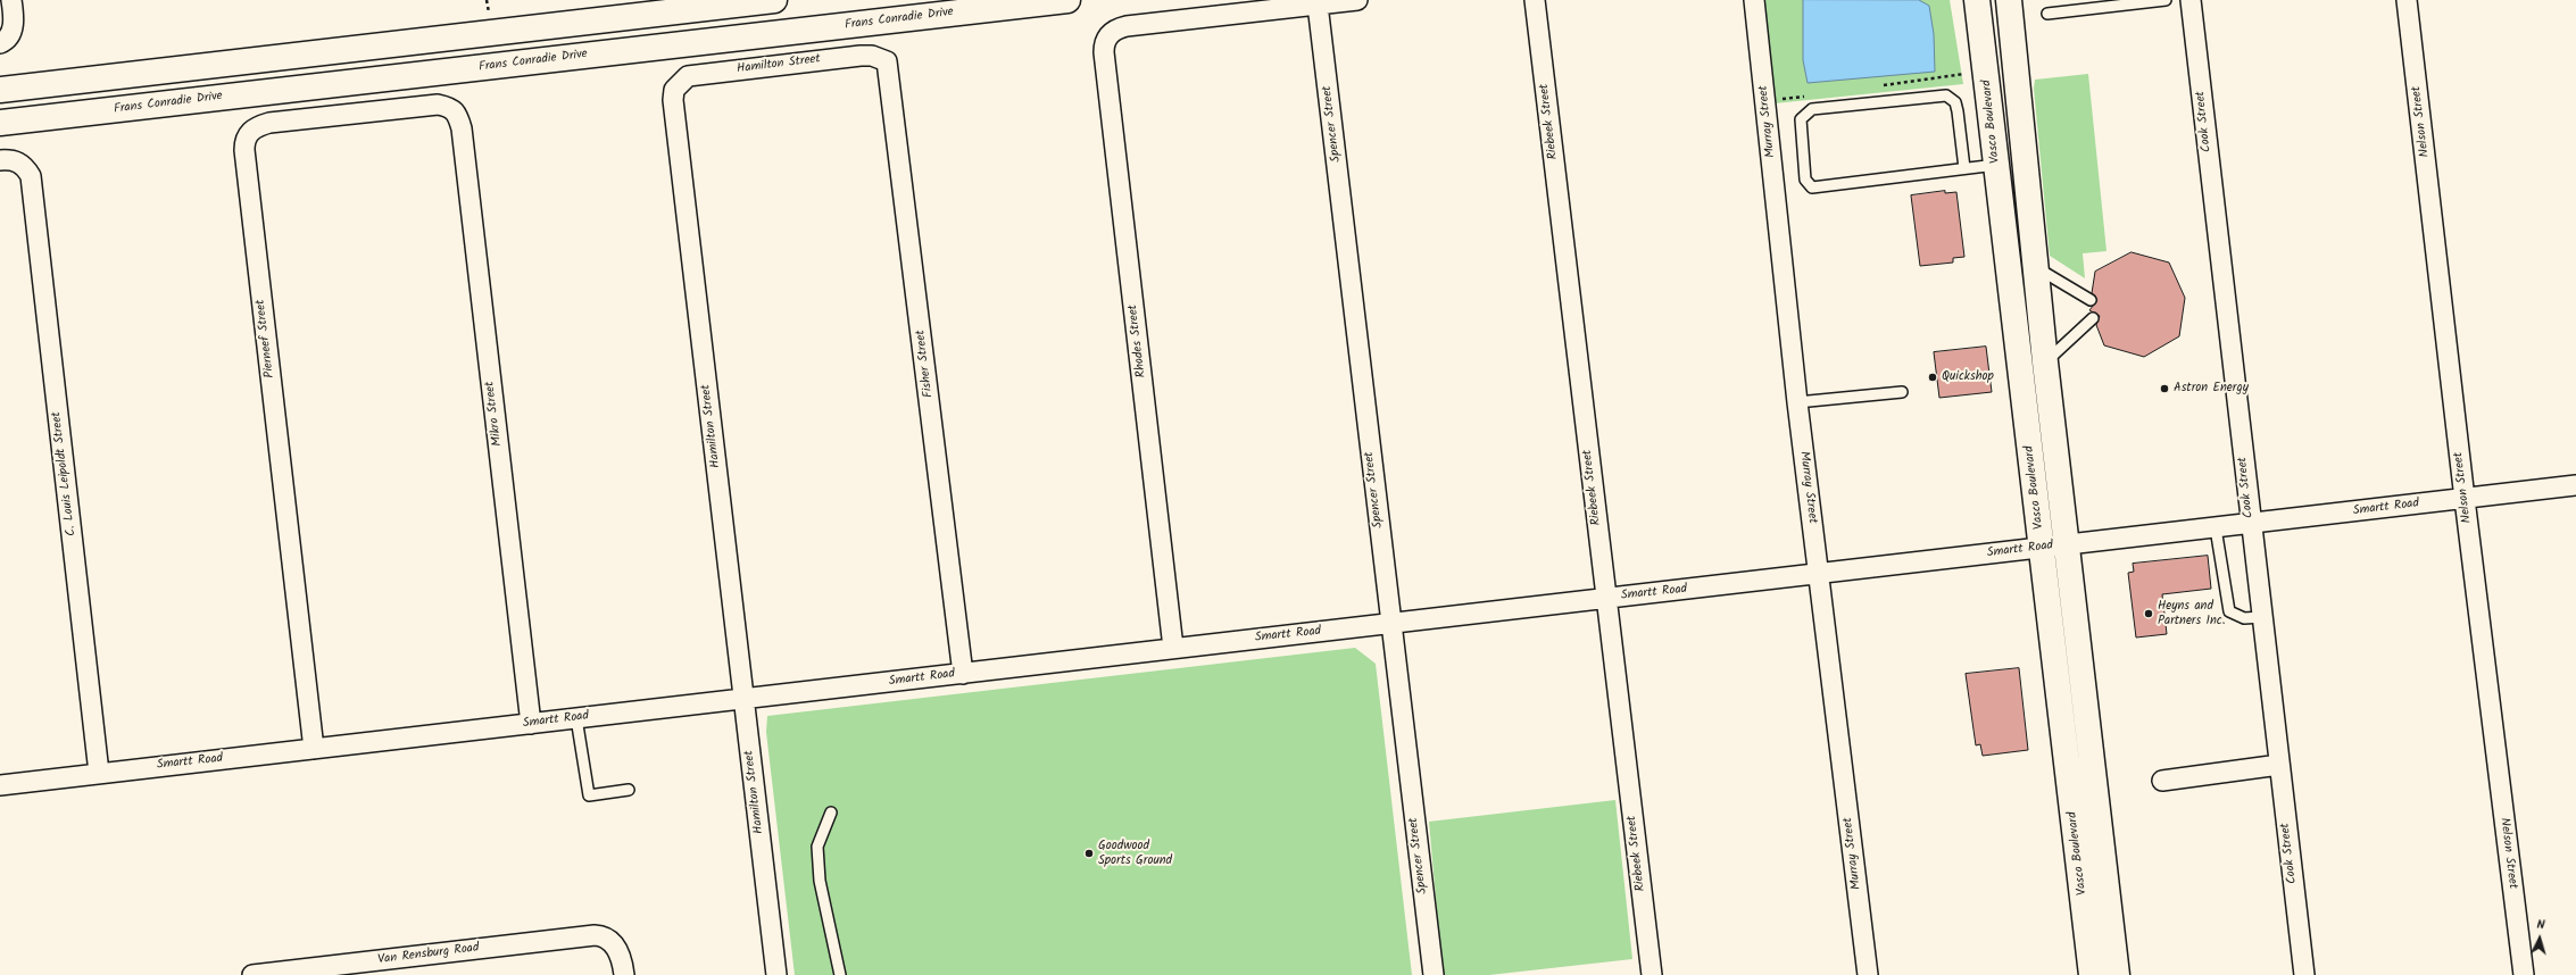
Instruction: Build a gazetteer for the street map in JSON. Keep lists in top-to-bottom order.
{
  "streets": {
    "main road": ["Frans Conradie Drive", "Vasco Boulevard"],
    "street": [
      "Hamilton Street",
      "Riebeek Street",
      "Murray Street",
      "Cook Street",
      "Nelson Street",
      "Spencer Street",
      "Pierneef Street",
      "Rhodes Street",
      "Fisher Street",
      "Mikro Street",
      "C. Louis Leipoldt Street",
      "Smartt Road",
      "Van Rensburg Road"
    ]
  },
  "crossings": [
    ["Hamilton Street", "Fisher Street"],
    ["Hamilton Street", "Smartt Road"],
    ["Riebeek Street", "Smartt Road"],
    ["Murray Street", "Smartt Road"],
    ["Vasco Boulevard", "Smartt Road"],
    ["Cook Street", "Smartt Road"],
    ["Nelson Street", "Smartt Road"],
    ["Spencer Street", "Rhodes Street"],
    ["Spencer Street", "Smartt Road"],
    ["Pierneef Street", "Mikro Street"],
    ["Pierneef Street", "Smartt Road"],
    ["Rhodes Street", "Smartt Road"],
    ["Fisher Street", "Smartt Road"],
    ["Mikro Street", "Smartt Road"],
    ["C. Louis Leipoldt Street", "Smartt Road"]
  ],
  "places": [
    "Quickshop",
    "Astron Energy",
    "Heyns and Partners Inc.",
    "Goodwood Sports Ground"
  ],
  "north": "top"
}
